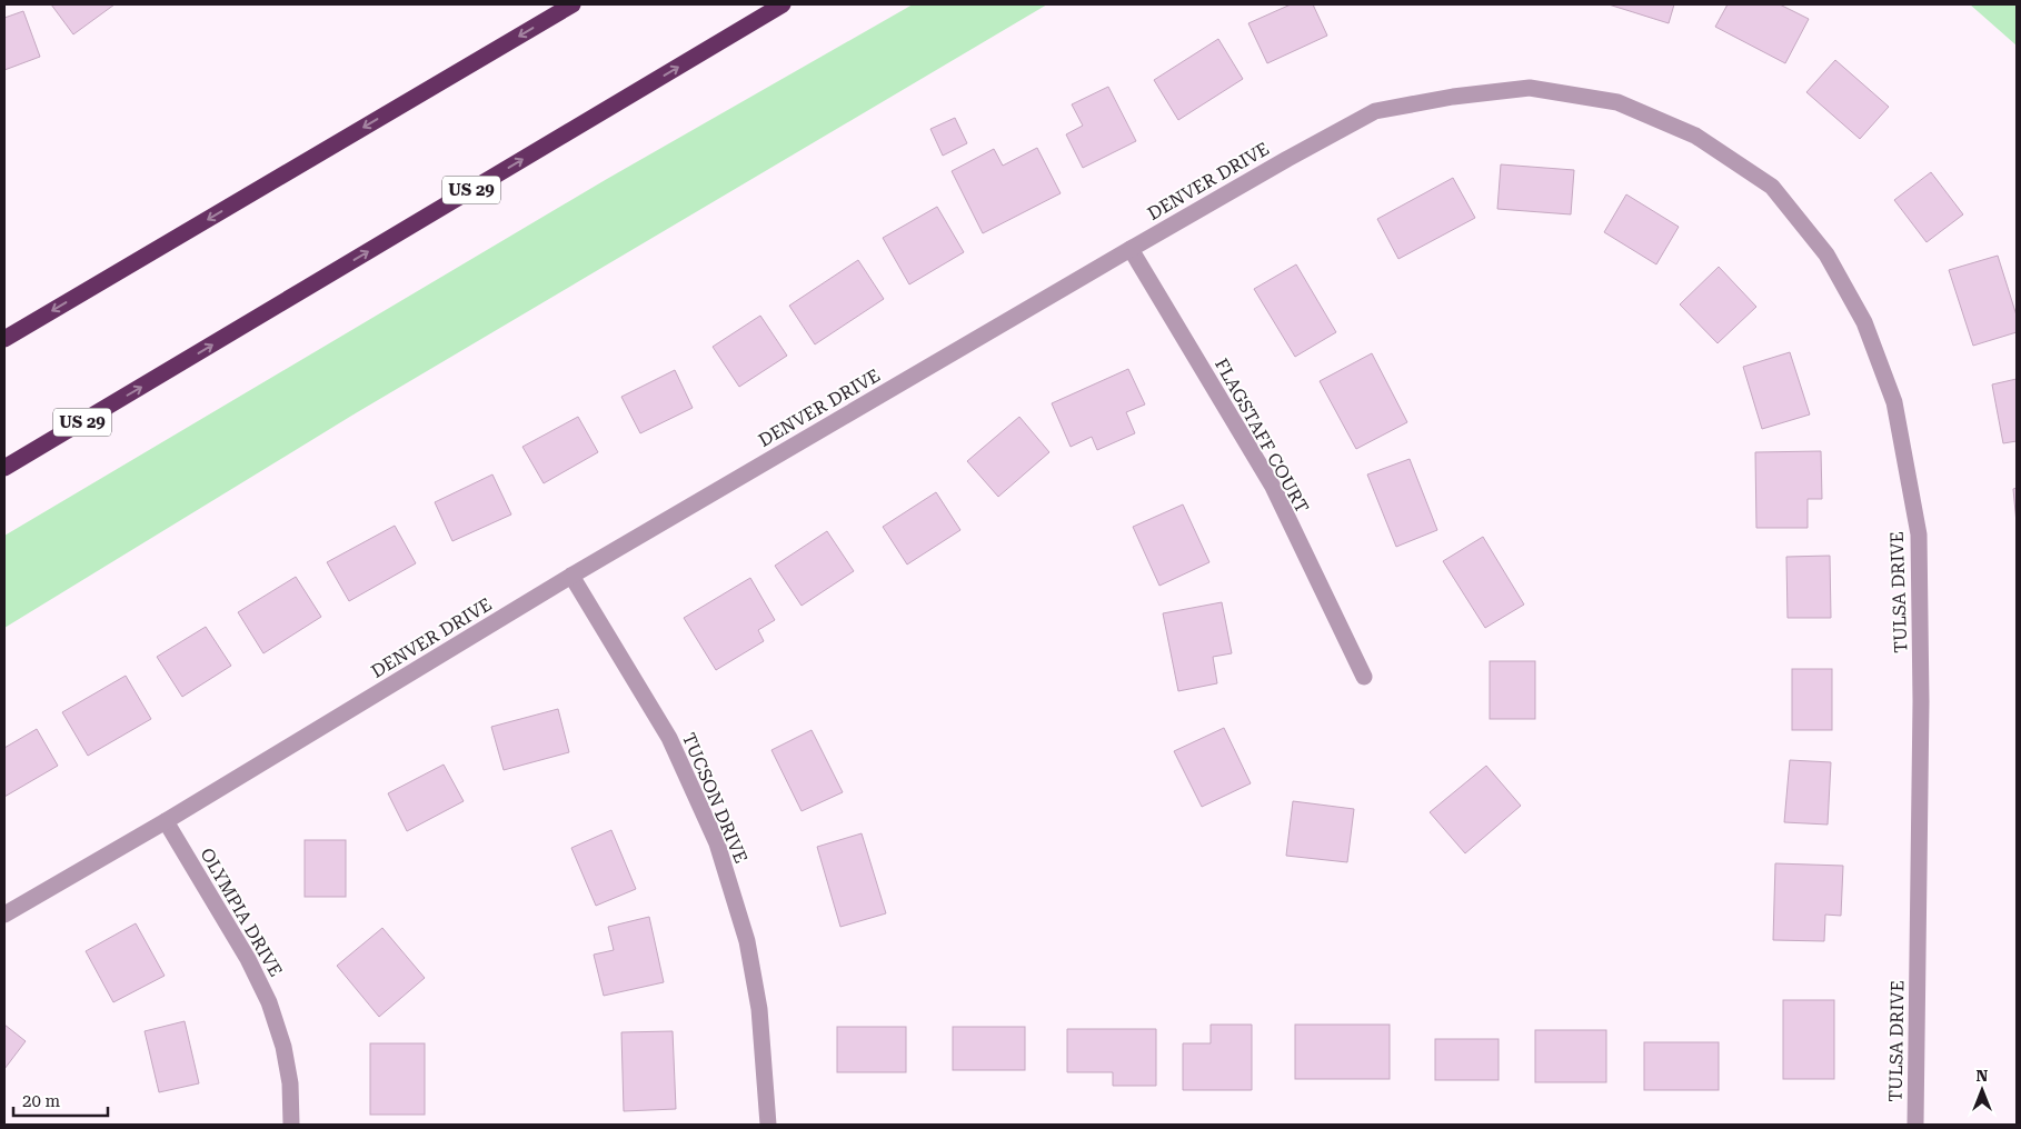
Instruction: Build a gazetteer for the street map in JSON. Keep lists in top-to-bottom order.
{
  "streets": {
    "highway": ["US 29"],
    "street": [
      "DENVER DRIVE",
      "FLAGSTAFF COURT",
      "TULSA DRIVE",
      "TUCSON DRIVE",
      "OLYMPIA DRIVE"
    ]
  },
  "crossings": [
    ["DENVER DRIVE", "FLAGSTAFF COURT"],
    ["DENVER DRIVE", "TULSA DRIVE"],
    ["DENVER DRIVE", "TUCSON DRIVE"],
    ["DENVER DRIVE", "OLYMPIA DRIVE"]
  ],
  "scale_bar": "20 m",
  "north": "top"
}
